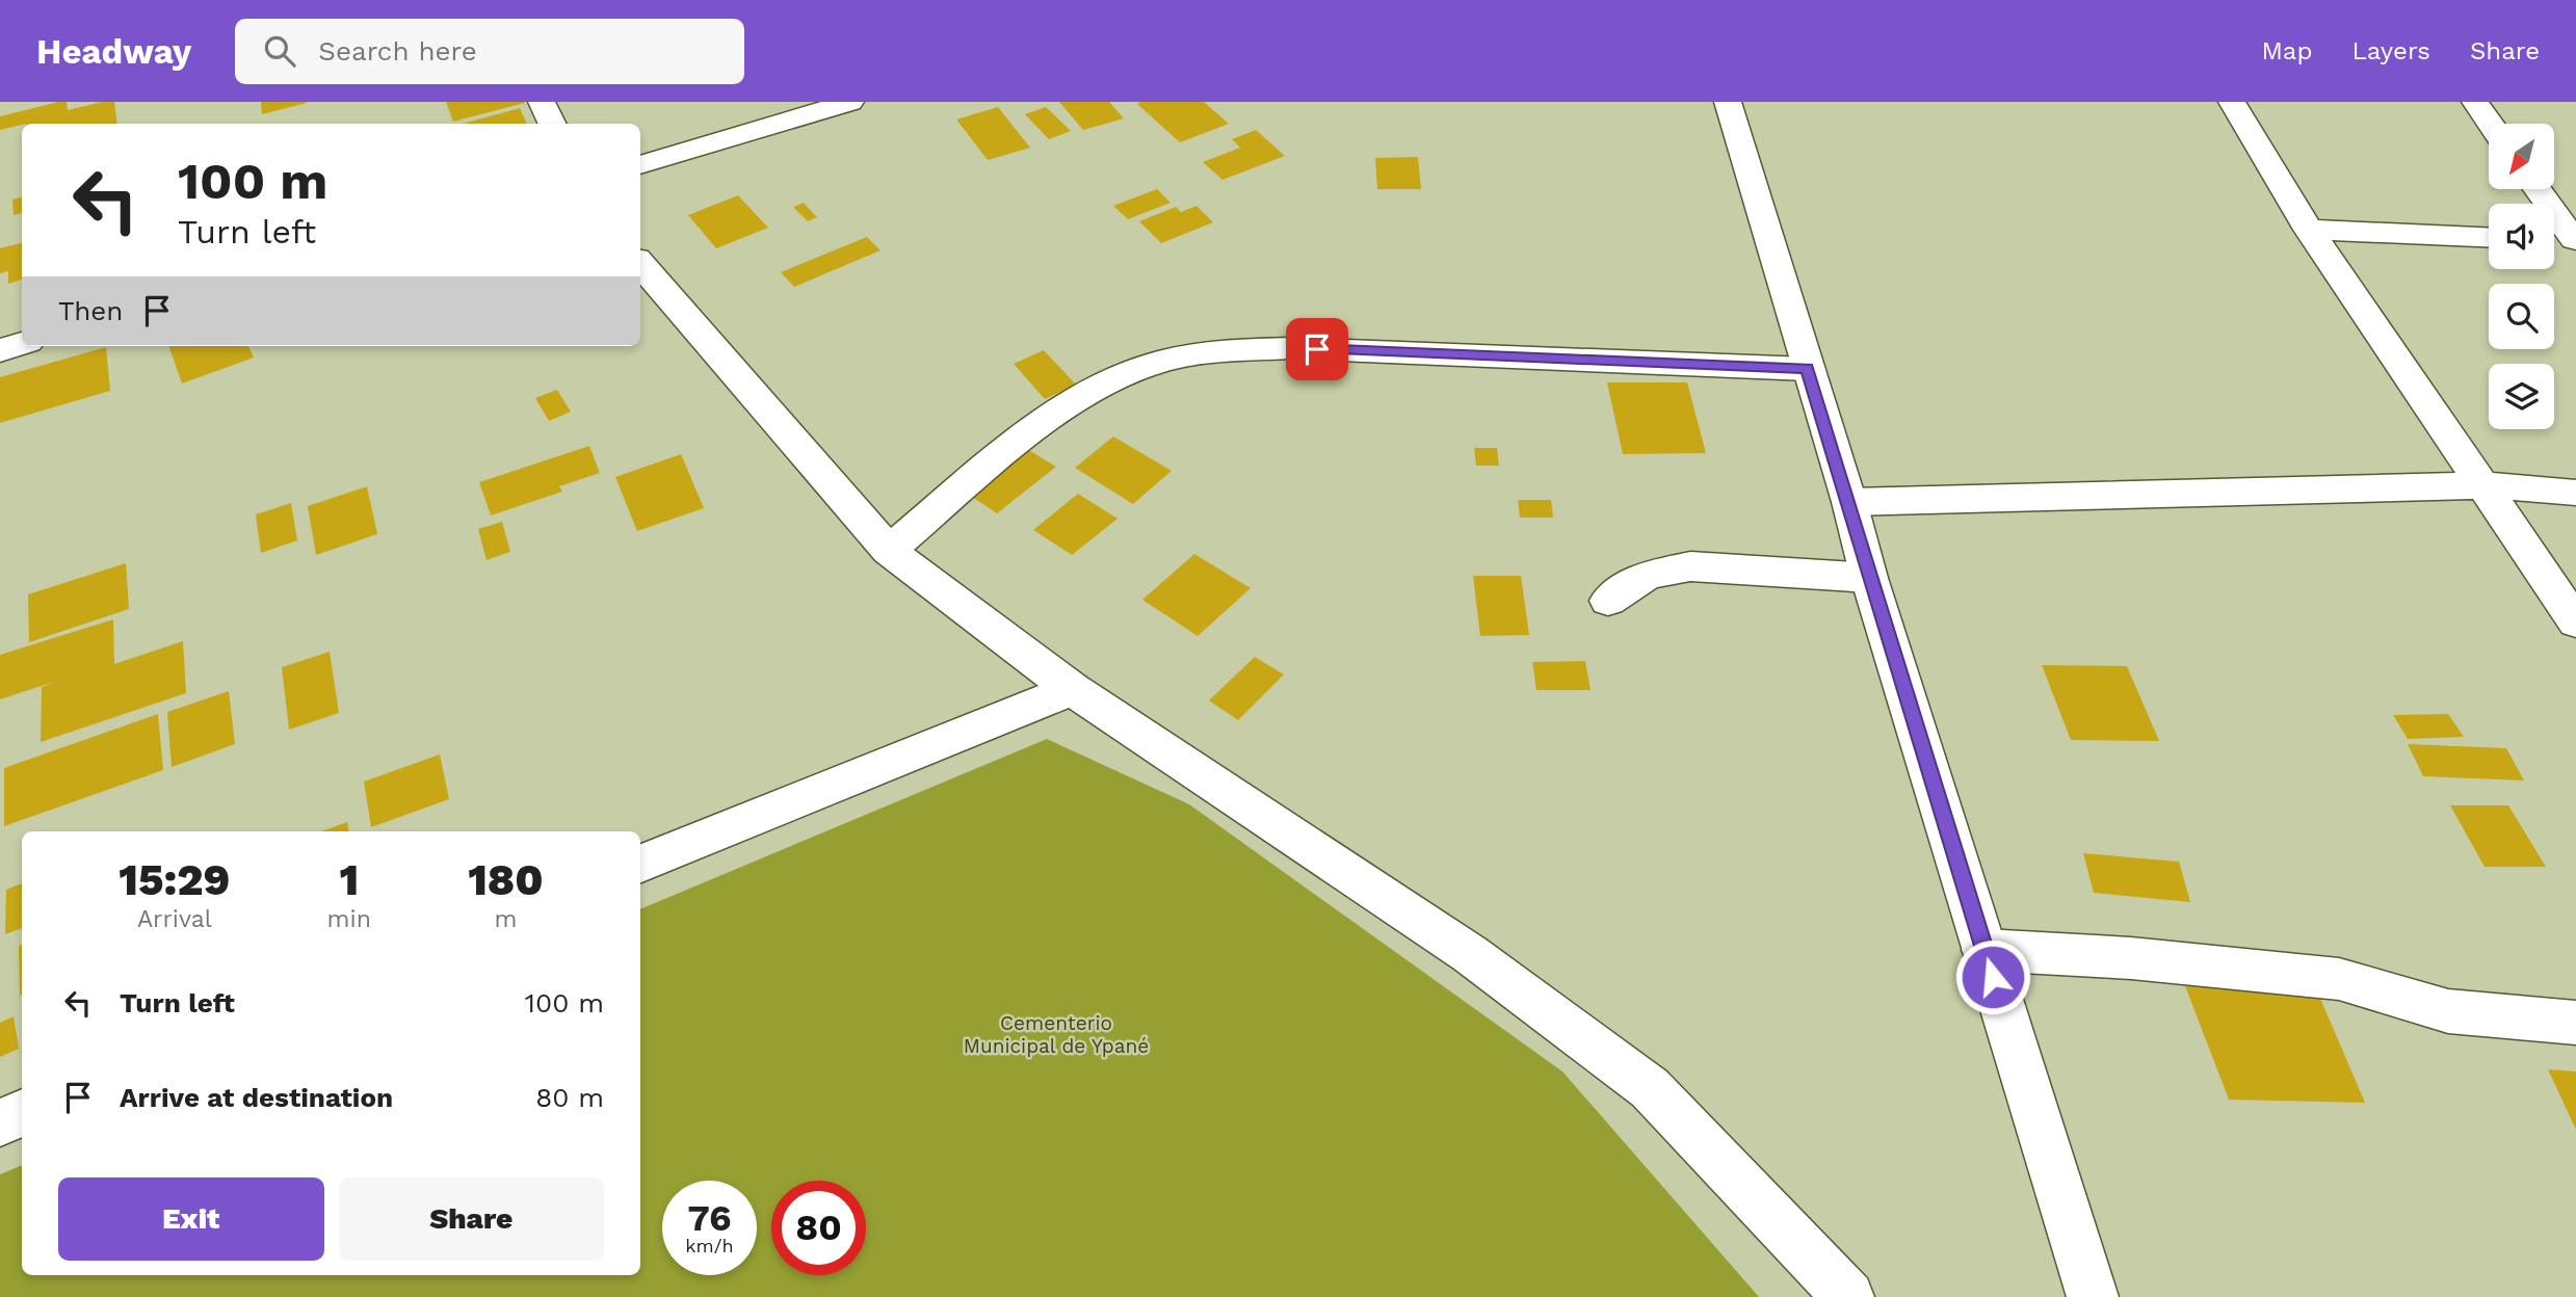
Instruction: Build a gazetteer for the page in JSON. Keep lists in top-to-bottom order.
{
  "parks": ["Cementerio Municipal de Ypané"],
  "north": "bottom left",
  "page": {
    "header": "Headway",
    "search": "Search here",
    "nav": ["Map", "Layers", "Share"],
    "turn": ["100 m", "Turn left"],
    "then": "Then",
    "eta": [
      "15:29",
      "Arrival",
      "1",
      "min",
      "180",
      "m"
    ],
    "list": [
      {
        "name": "Turn left",
        "value": "100 m"
      },
      {
        "name": "Arrive at destination",
        "value": "80 m"
      }
    ],
    "buttons": ["Exit", "Share"],
    "speed": "76 km/h",
    "limit": "80"
  }
}
